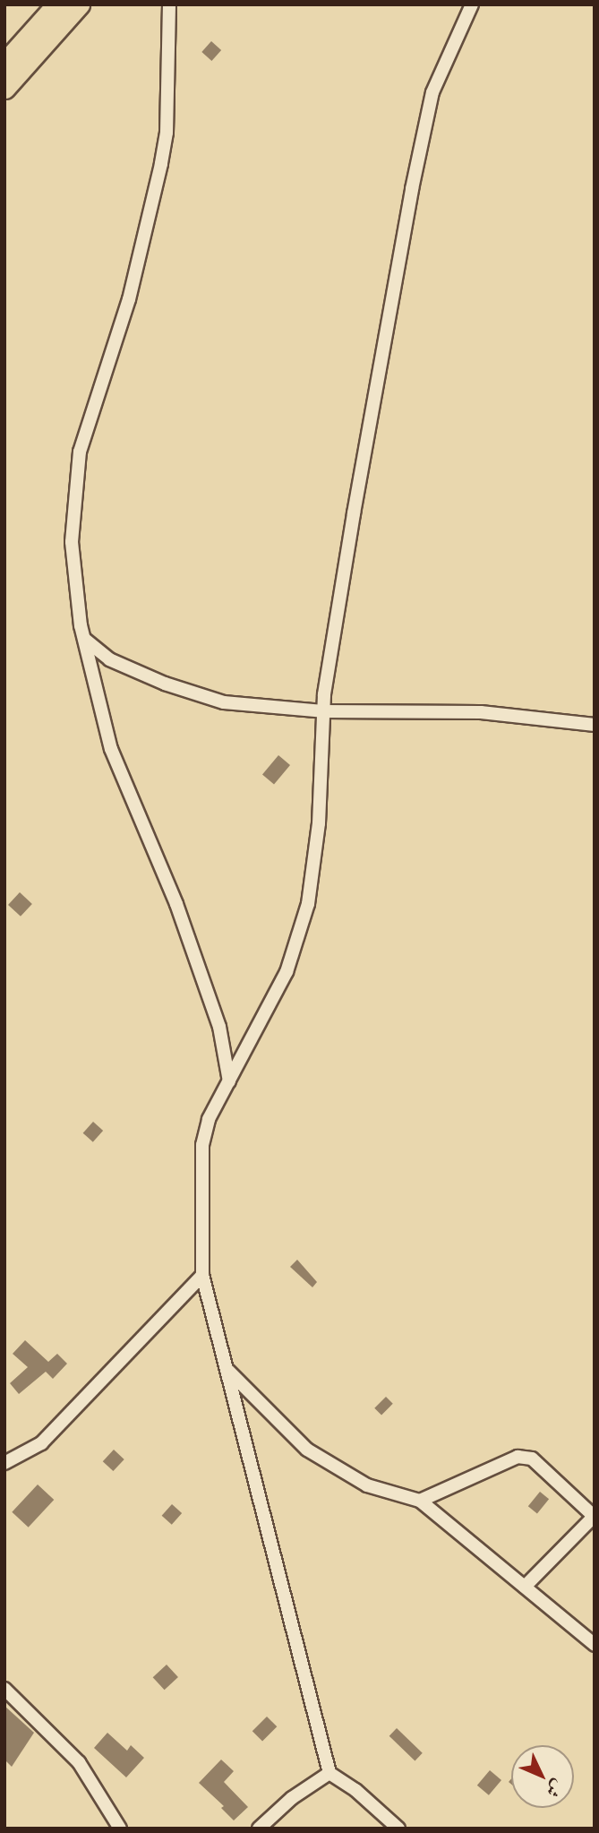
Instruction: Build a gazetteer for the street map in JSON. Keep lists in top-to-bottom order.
{
  "north": "bottom right"
}
